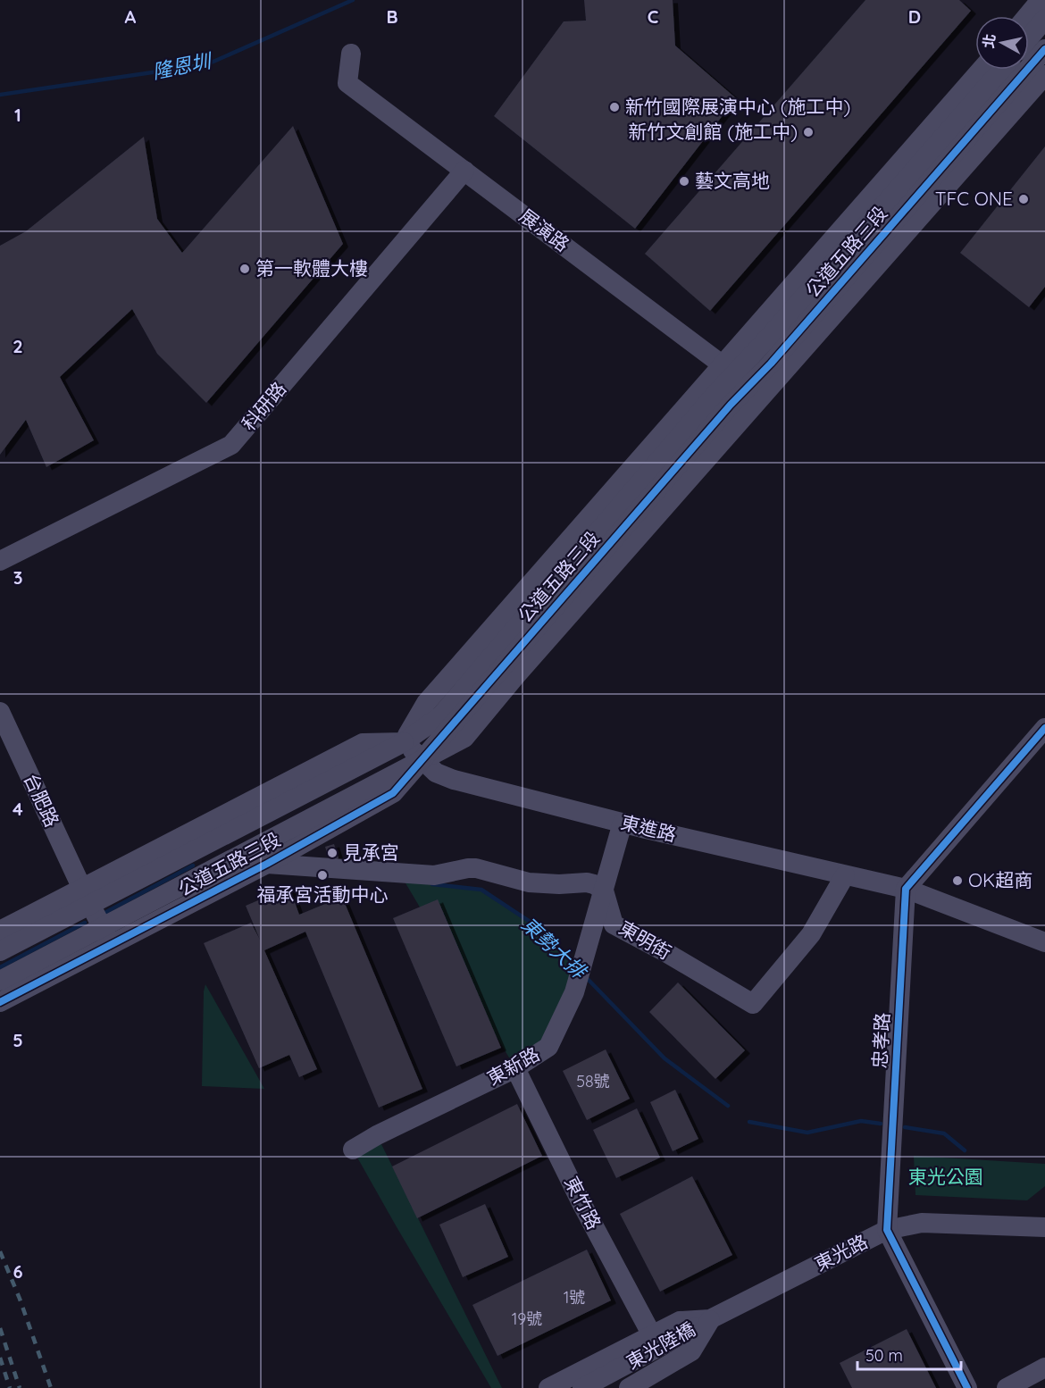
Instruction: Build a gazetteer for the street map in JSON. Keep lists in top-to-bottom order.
{
  "streets": {
    "street": [
      "展演路",
      "公道五路三段",
      "科研路",
      "台肥路",
      "東進路",
      "東明街",
      "忠孝路",
      "東新路",
      "東竹路",
      "東光路",
      "東光陸橋"
    ]
  },
  "crossings": [
    ["展演路", "公道五路三段"],
    ["展演路", "科研路"],
    ["公道五路三段", "台肥路"],
    ["公道五路三段", "東進路"],
    ["東進路", "東明街"],
    ["東進路", "忠孝路"],
    ["東進路", "東新路"],
    ["東明街", "東新路"],
    ["忠孝路", "東光路"],
    ["東新路", "東竹路"],
    ["東竹路", "東光路"],
    ["東光路", "東光陸橋"]
  ],
  "water": ["隆恩圳", "東勢大排"],
  "parks": ["東光公園"],
  "places": [
    "新竹國際展演中心 (施工中)",
    "新竹文創館 (施工中)",
    "藝文高地",
    "TFC ONE",
    "第一軟體大樓",
    "見承宮",
    "福承宮活動中心",
    "OK超商"
  ],
  "house_numbers": ["58號", "1號", "19號"],
  "scale_bar": "50 m",
  "north": "left",
  "grid": {
    "columns": [
      "A",
      "B",
      "C",
      "D"
    ],
    "rows": [
      "1",
      "2",
      "3",
      "4",
      "5",
      "6"
    ]
  }
}
